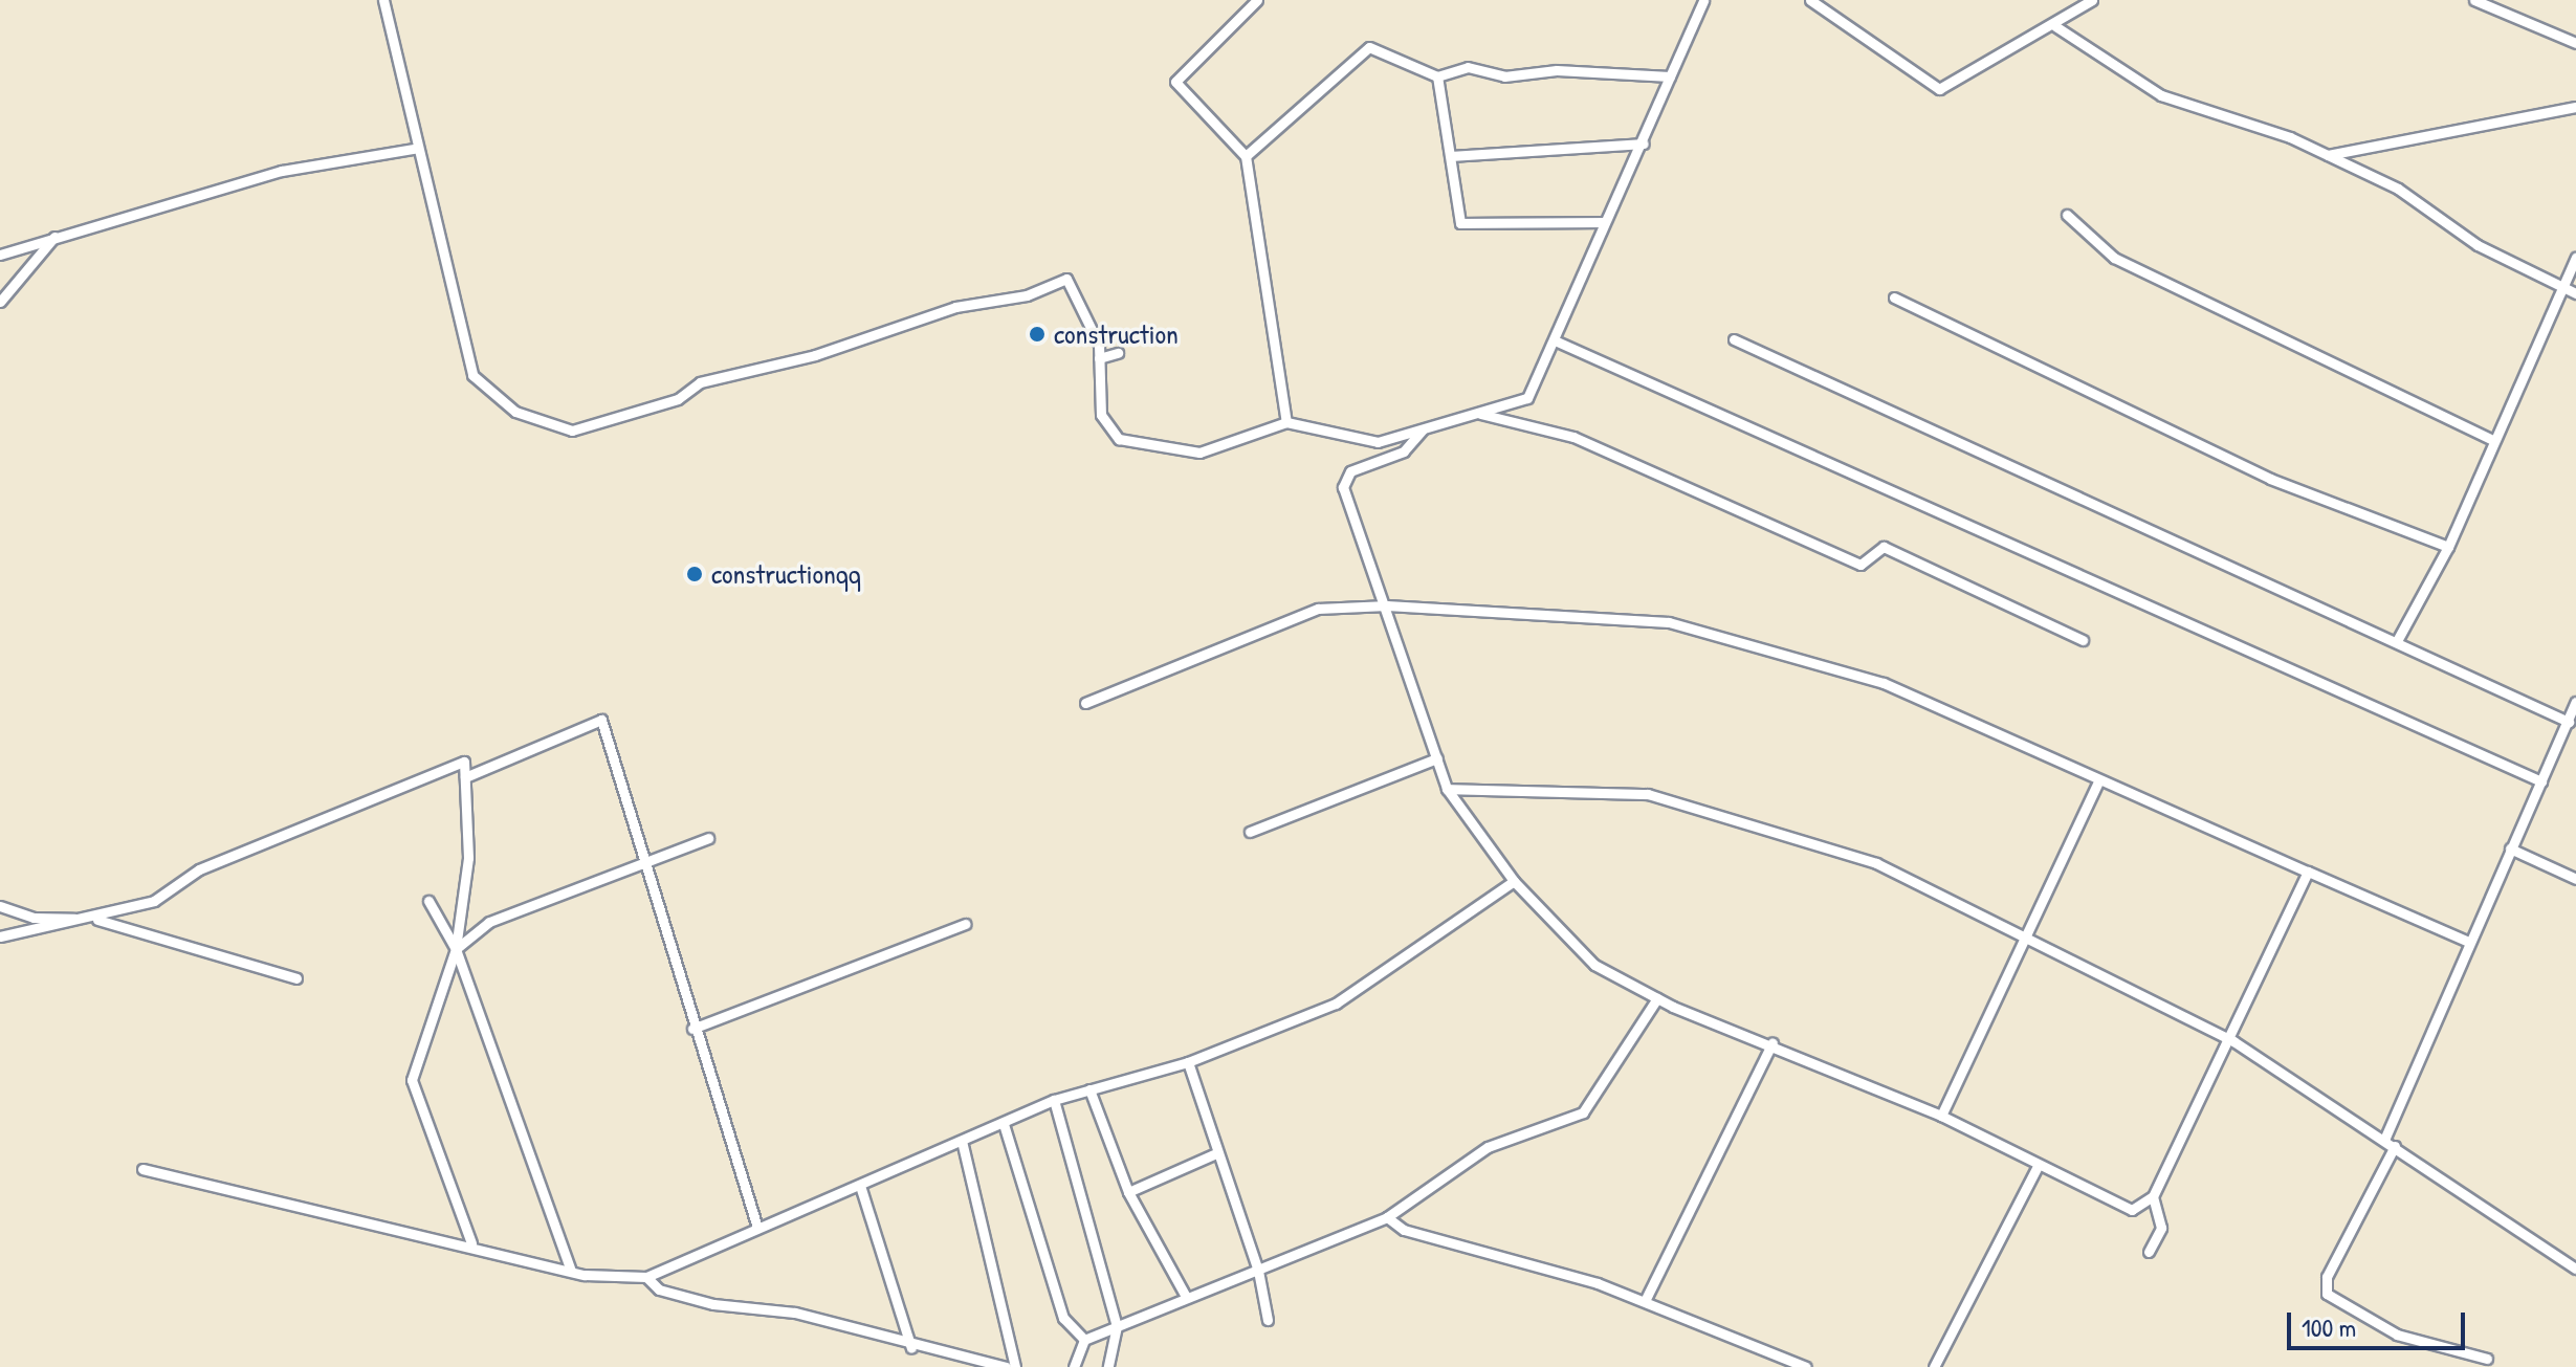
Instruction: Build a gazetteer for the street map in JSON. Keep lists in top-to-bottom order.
{
  "places": ["construction", "constructionqq"],
  "scale_bar": "100 m"
}
